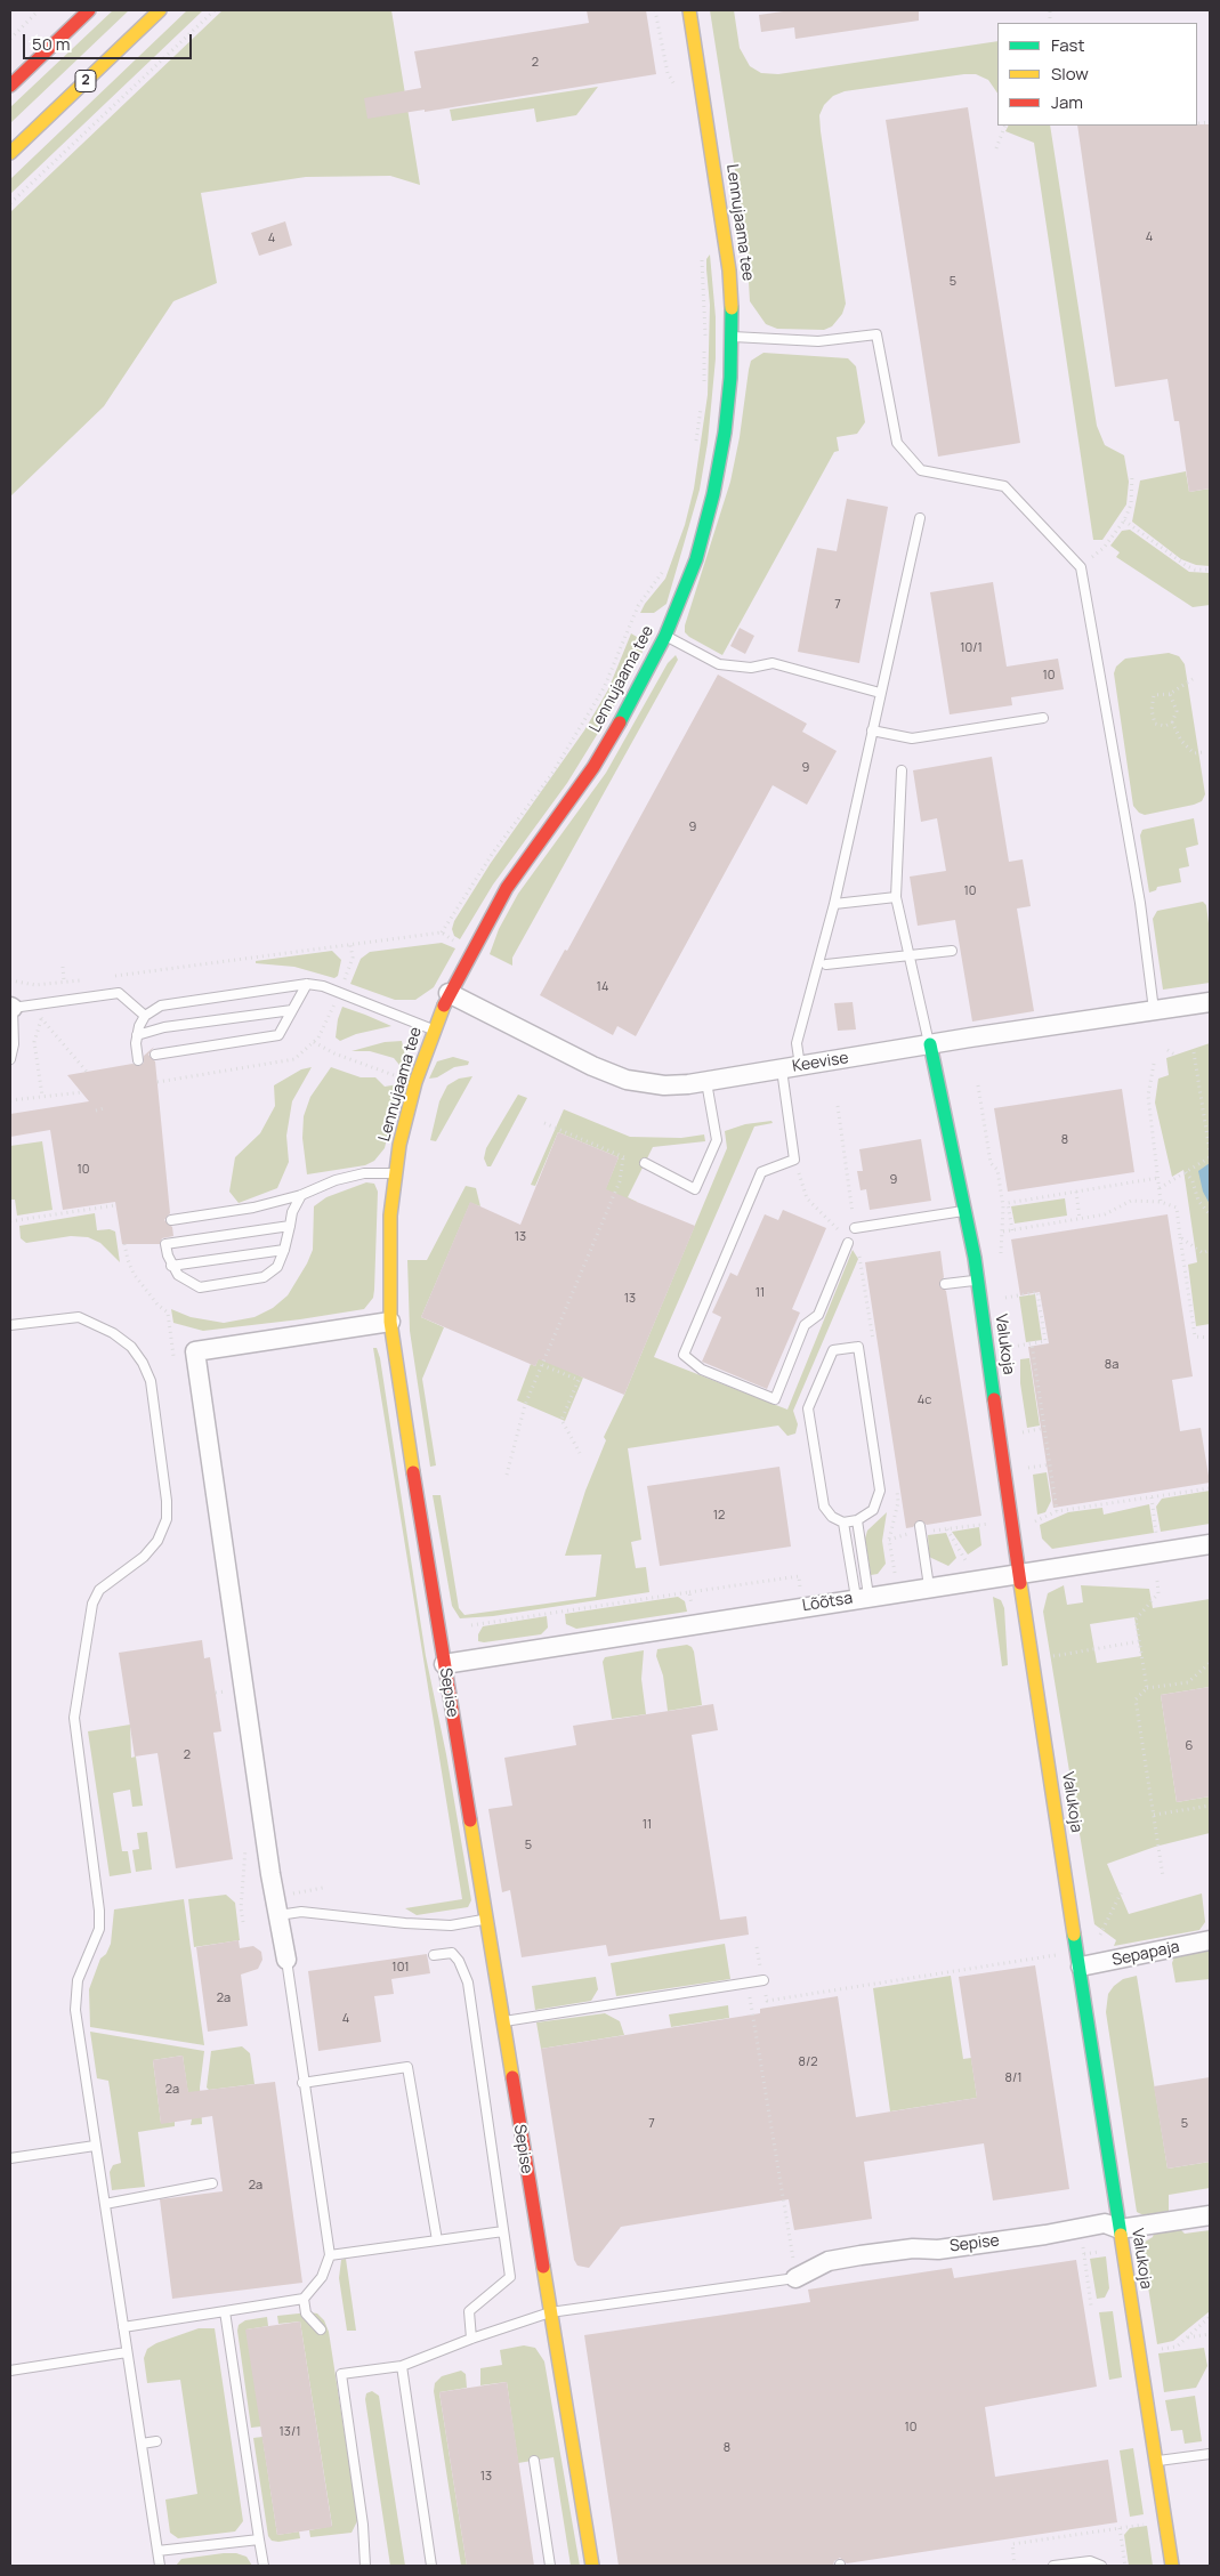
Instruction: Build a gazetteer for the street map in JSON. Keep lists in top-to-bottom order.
{
  "streets": {
    "main road": [
      "2",
      "Lennujaama tee",
      "Valukoja",
      "Sepise"
    ],
    "street": ["Keevise", "Lõõtsa", "Sepapaja"]
  },
  "crossings": [
    ["Lennujaama tee", "Keevise"],
    ["Lennujaama tee", "Sepise"],
    ["Keevise", "Valukoja"],
    ["Valukoja", "Lõõtsa"],
    ["Valukoja", "Sepise"],
    ["Valukoja", "Sepapaja"],
    ["Lõõtsa", "Sepise"]
  ],
  "house_numbers": [
    "2",
    "4",
    "4",
    "5",
    "7",
    "10/1",
    "10",
    "9",
    "9",
    "10",
    "14",
    "8",
    "10",
    "9",
    "13",
    "11",
    "13",
    "8a",
    "4c",
    "12",
    "6",
    "2",
    "11",
    "5",
    "101",
    "2a",
    "4",
    "8/2",
    "8/1",
    "2a",
    "7",
    "5",
    "2a",
    "10",
    "13/1",
    "8",
    "13"
  ],
  "legend": ["Fast", "Slow", "Jam"],
  "scale_bar": "50 m"
}
